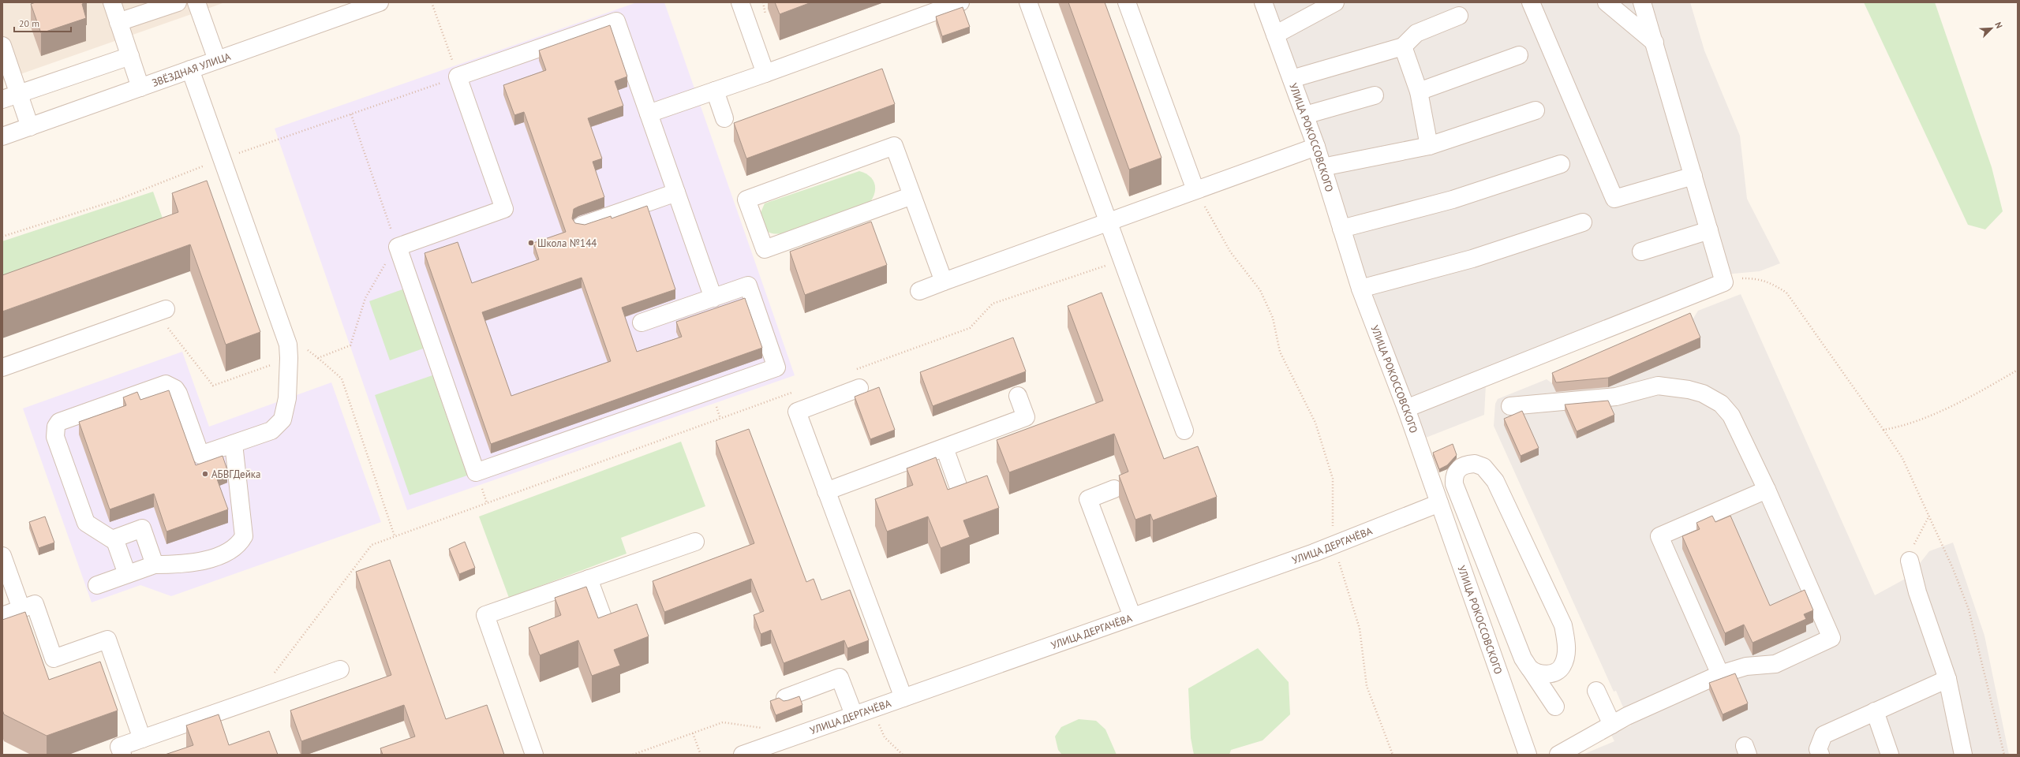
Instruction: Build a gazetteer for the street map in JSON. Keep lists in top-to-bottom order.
{
  "streets": {
    "street": ["ЗВЁЗДНАЯ УЛИЦА", "УЛИЦА РОКОССОВСКОГО", "УЛИЦА ДЕРГАЧЁВА"]
  },
  "crossings": [
    ["УЛИЦА РОКОССОВСКОГО", "УЛИЦА ДЕРГАЧЁВА"]
  ],
  "places": ["Школа №144", "АБВГДейка"],
  "scale_bar": "20 m",
  "north": "top right"
}
